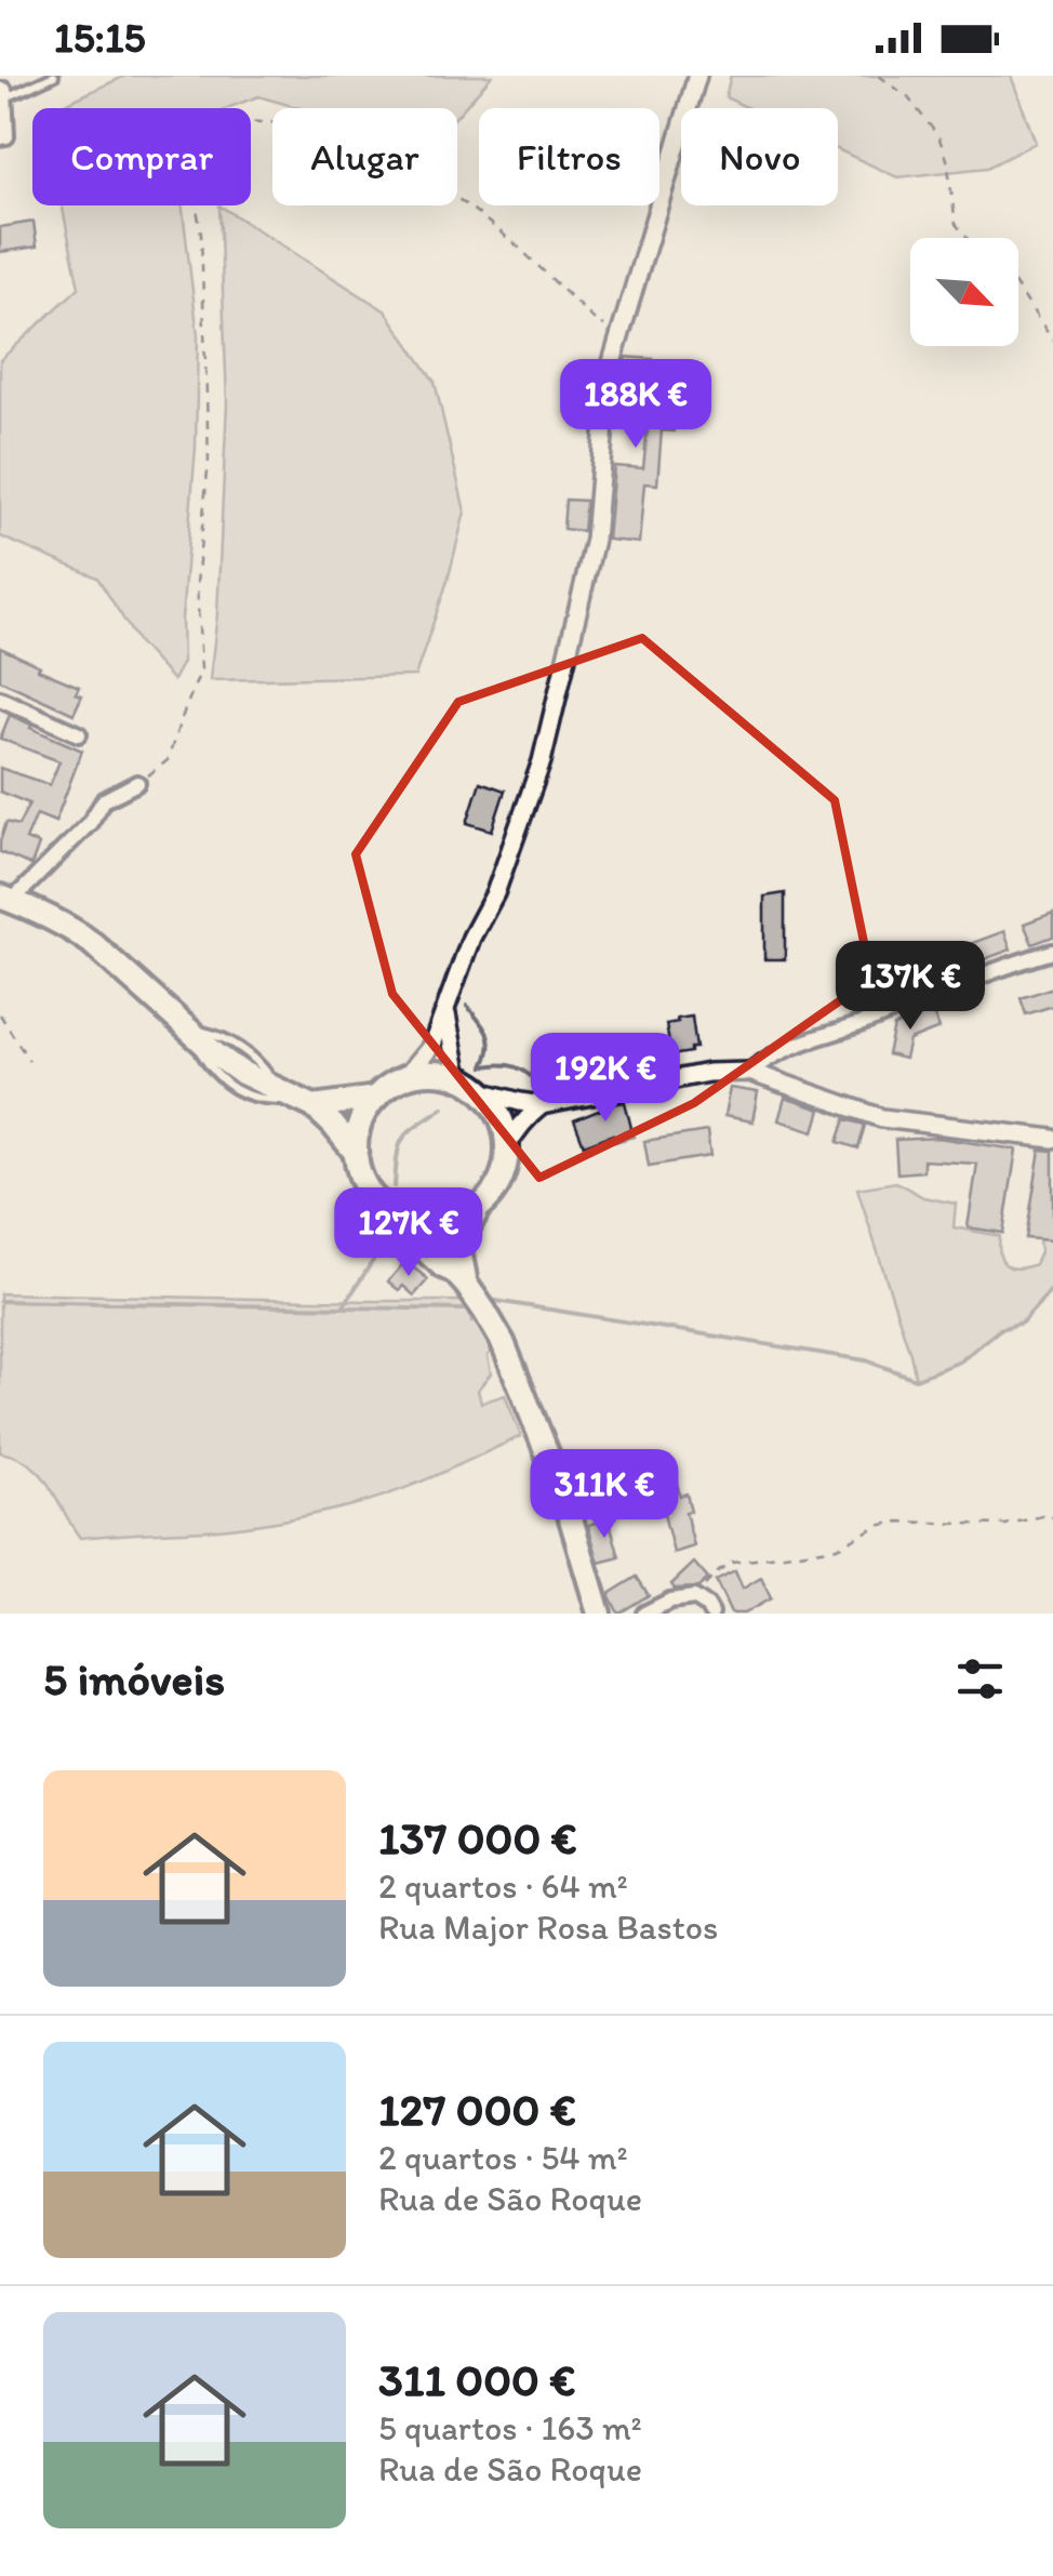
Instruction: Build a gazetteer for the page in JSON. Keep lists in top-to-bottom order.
{
  "north": "bottom right",
  "page": {
    "status": "15:15",
    "chip": [
      "Comprar",
      "Alugar",
      "Filtros",
      "Novo"
    ],
    "price": [
      "188K €",
      "137K €",
      "192K €",
      "127K €",
      "311K €"
    ],
    "heading": "5 imóveis",
    "list": [
      {
        "name": "137 000 €",
        "note": "2 quartos · 64 m² · Rua Major Rosa Bastos"
      },
      {
        "name": "127 000 €",
        "note": "2 quartos · 54 m² · Rua de São Roque"
      },
      {
        "name": "311 000 €",
        "note": "5 quartos · 163 m² · Rua de São Roque"
      }
    ]
  }
}
